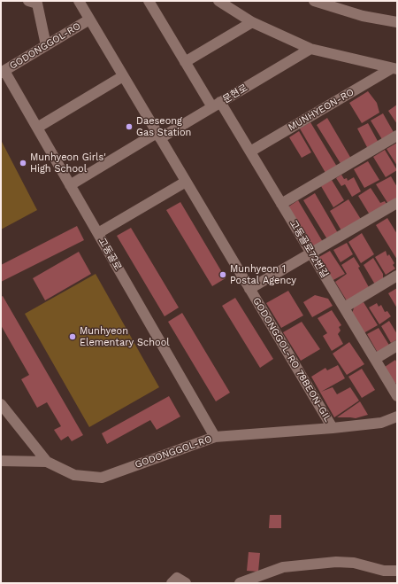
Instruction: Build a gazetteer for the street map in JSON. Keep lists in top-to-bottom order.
{
  "streets": {
    "street": [
      "GODONGGOL-RO",
      "문현로",
      "MUNHYEON-RO",
      "고동골로72번길",
      "고동골로",
      "GODONGGOL-RO 78BEON-GIL"
    ]
  },
  "crossings": [
    ["GODONGGOL-RO", "고동골로"],
    ["GODONGGOL-RO", "GODONGGOL-RO 78BEON-GIL"],
    ["문현로", "MUNHYEON-RO"],
    ["문현로", "고동골로72번길"],
    ["문현로", "GODONGGOL-RO 78BEON-GIL"],
    ["MUNHYEON-RO", "고동골로72번길"]
  ],
  "places": [
    "Daeseong Gas Station",
    "Munhyeon Girls' High School",
    "Munhyeon 1 Postal Agency",
    "Munhyeon Elementary School"
  ]
}
